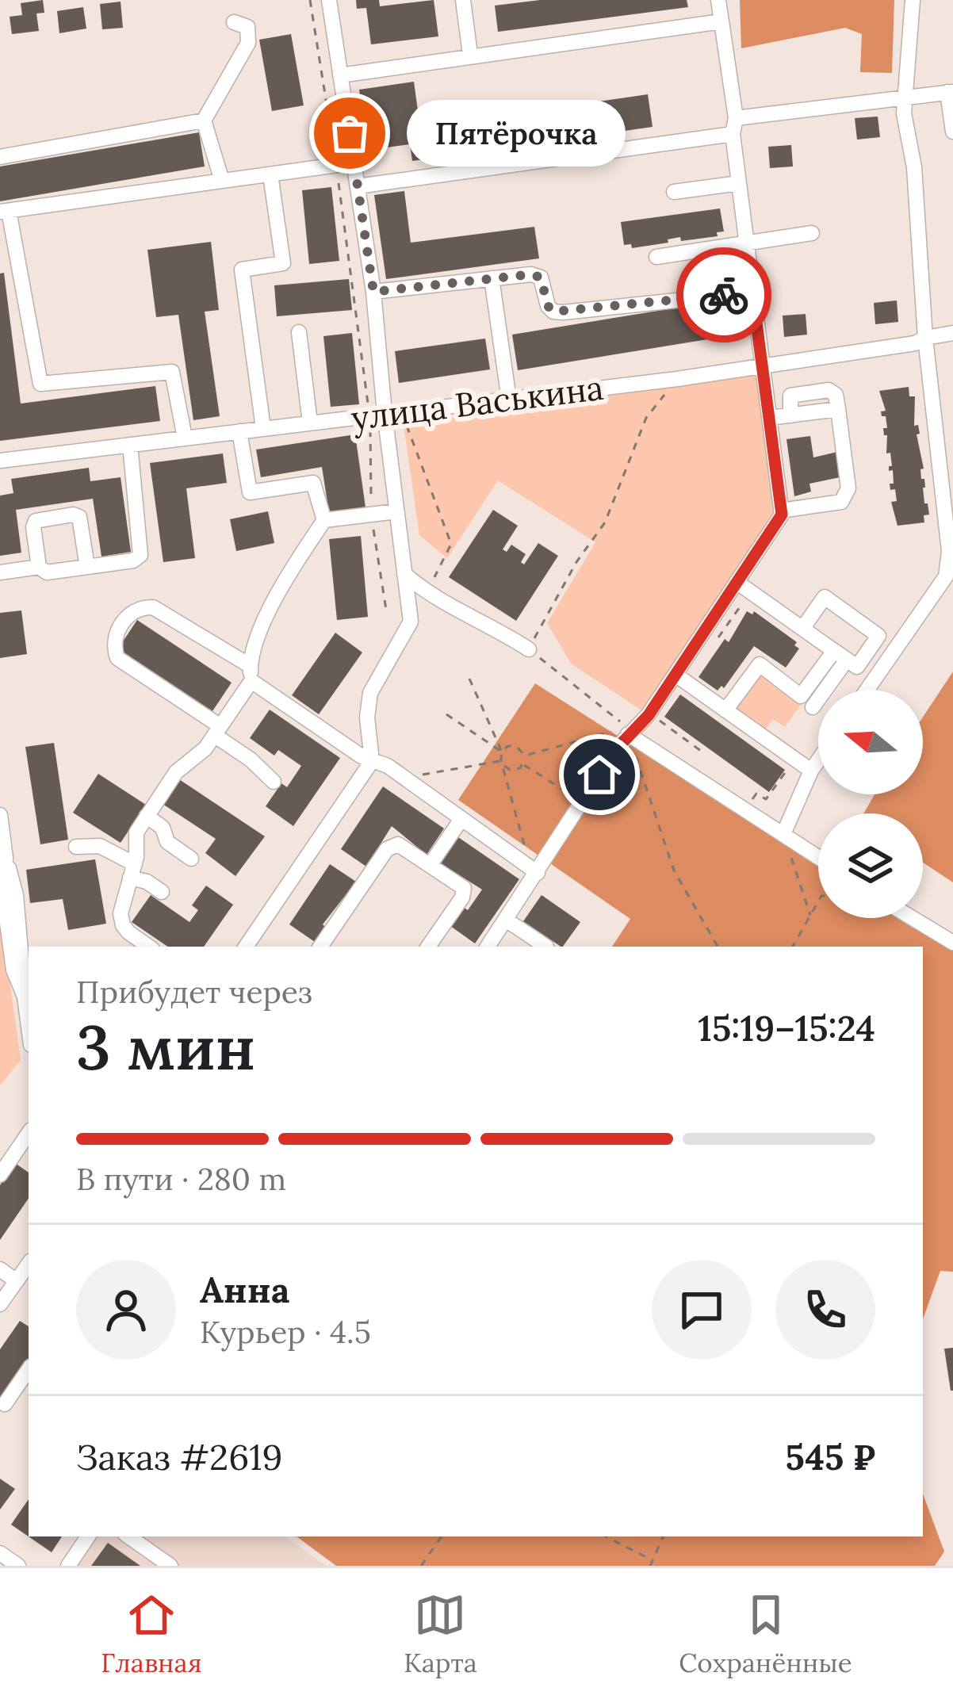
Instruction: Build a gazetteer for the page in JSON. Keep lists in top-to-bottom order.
{
  "streets": {
    "street": ["улица Васькина"]
  },
  "places": ["Пятёрочка"],
  "north": "left",
  "page": {
    "bubble": "Пятёрочка",
    "heading": ["3 мин", "Прибудет через", "15:19–15:24"],
    "panel": [
      "Анна",
      "Курьер · 4.5",
      "Заказ #2619",
      "545 ₽"
    ],
    "bar": "В пути · 280 m",
    "tabs": ["Главная", "Карта", "Сохранённые"]
  }
}
